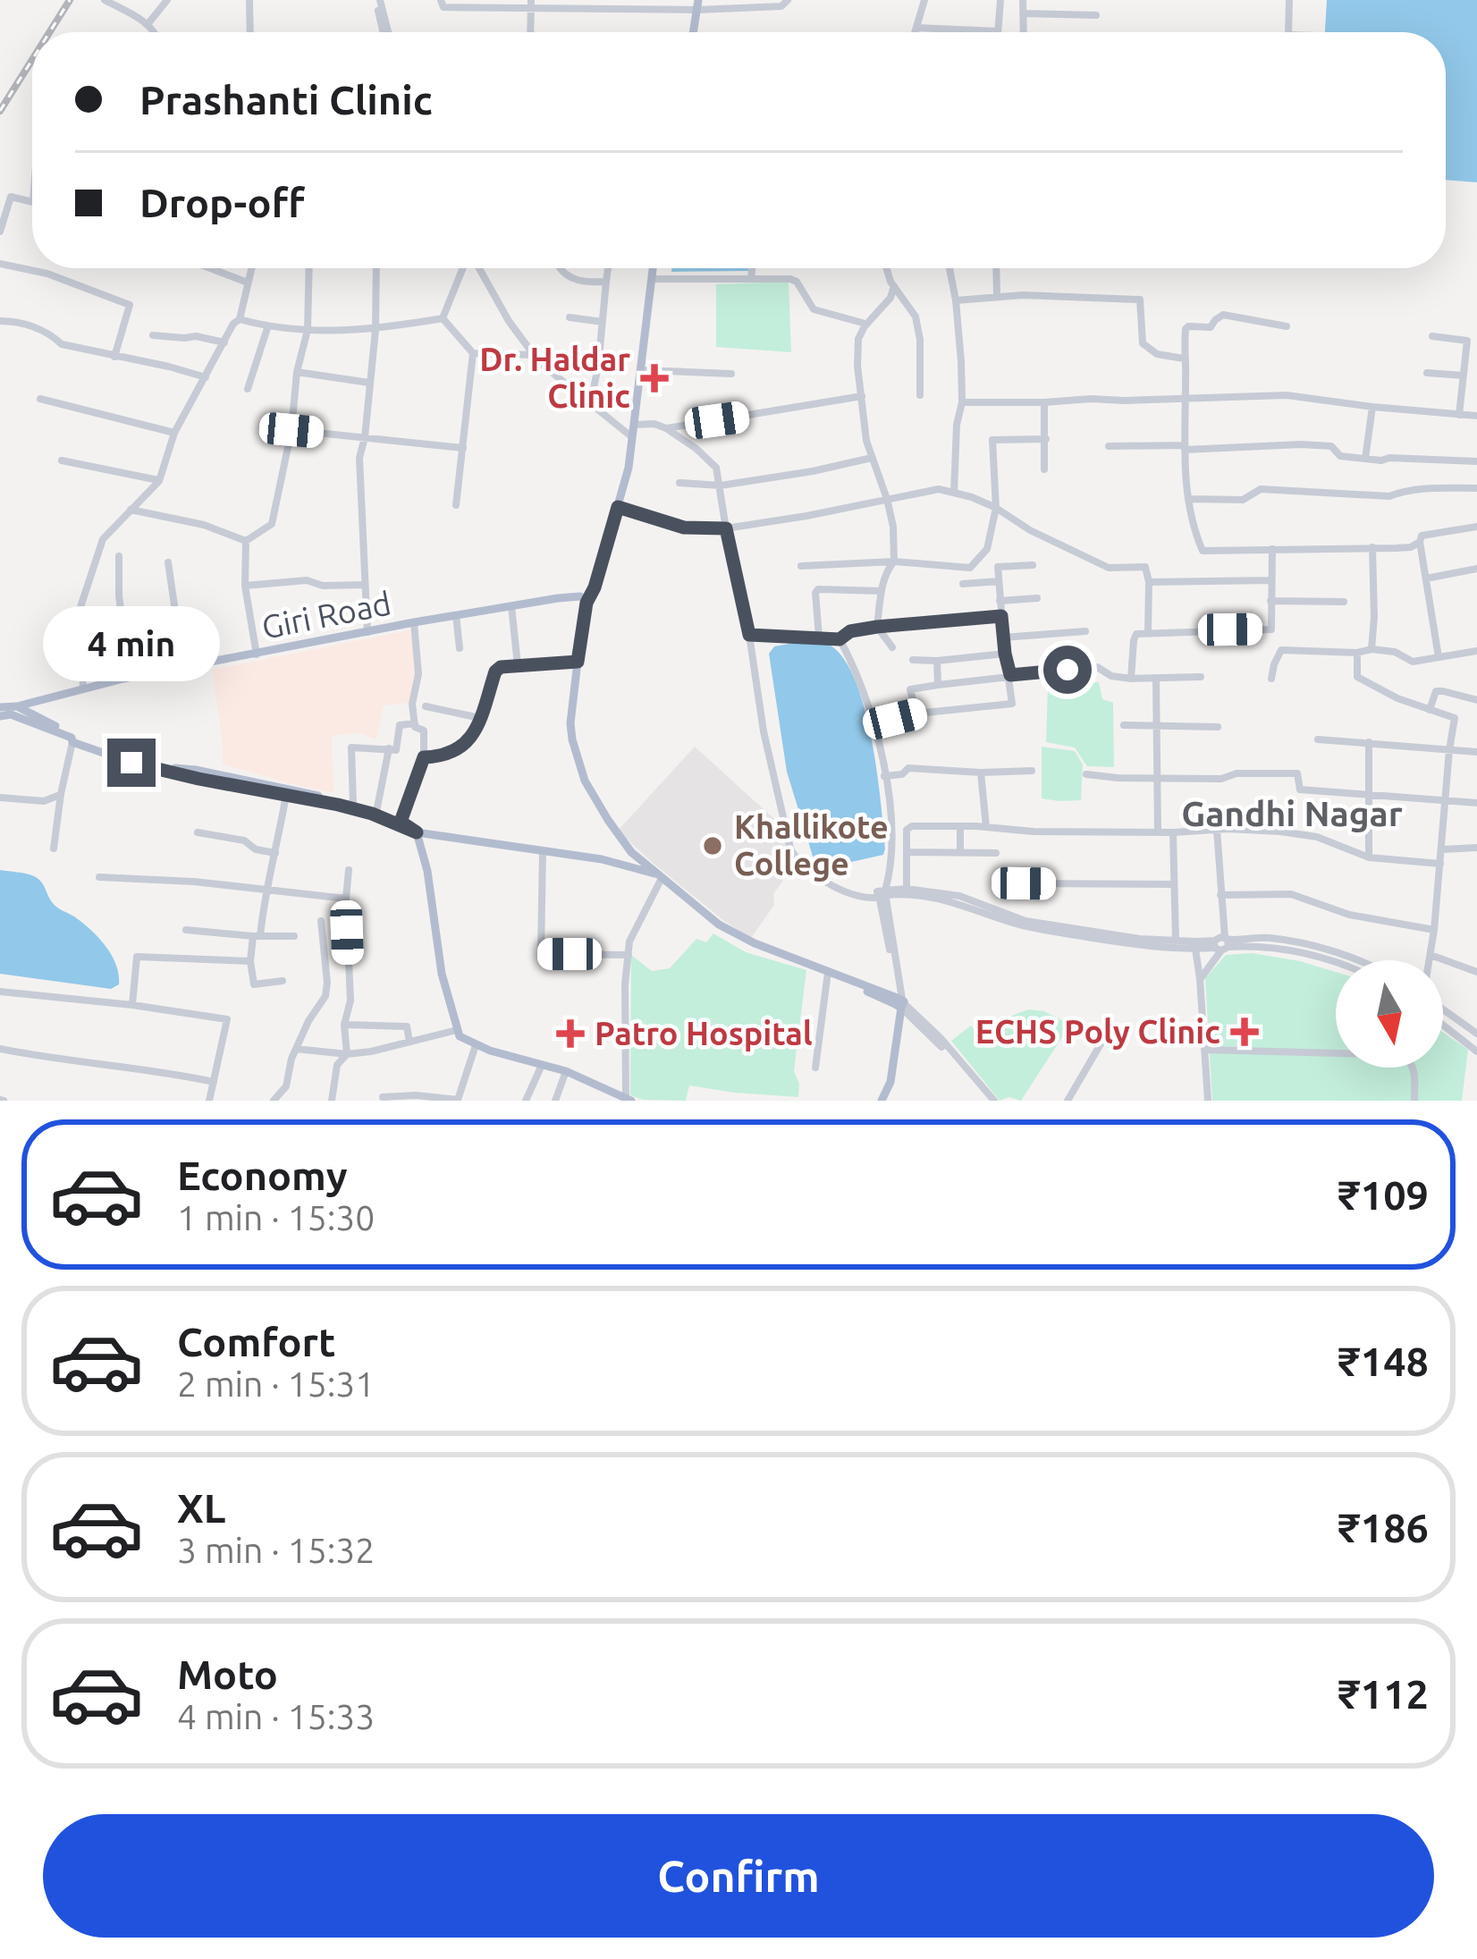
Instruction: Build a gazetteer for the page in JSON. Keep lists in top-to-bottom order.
{
  "streets": {
    "main road": ["Giri Road"]
  },
  "districts": ["Gandhi Nagar"],
  "places": {
    "health": ["Dr. Haldar Clinic", "ECHS Poly Clinic", "Patro Hospital"],
    "other": ["Khallikote College"]
  },
  "north": "bottom",
  "page": {
    "banner": ["Prashanti Clinic", "Drop-off"],
    "bubble": "4 min",
    "list": [
      {
        "name": "Economy",
        "note": "1 min · 15:30",
        "value": "₹109"
      },
      {
        "name": "Comfort",
        "note": "2 min · 15:31",
        "value": "₹148"
      },
      {
        "name": "XL",
        "note": "3 min · 15:32",
        "value": "₹186"
      },
      {
        "name": "Moto",
        "note": "4 min · 15:33",
        "value": "₹112"
      }
    ],
    "buttons": "Confirm"
  }
}
